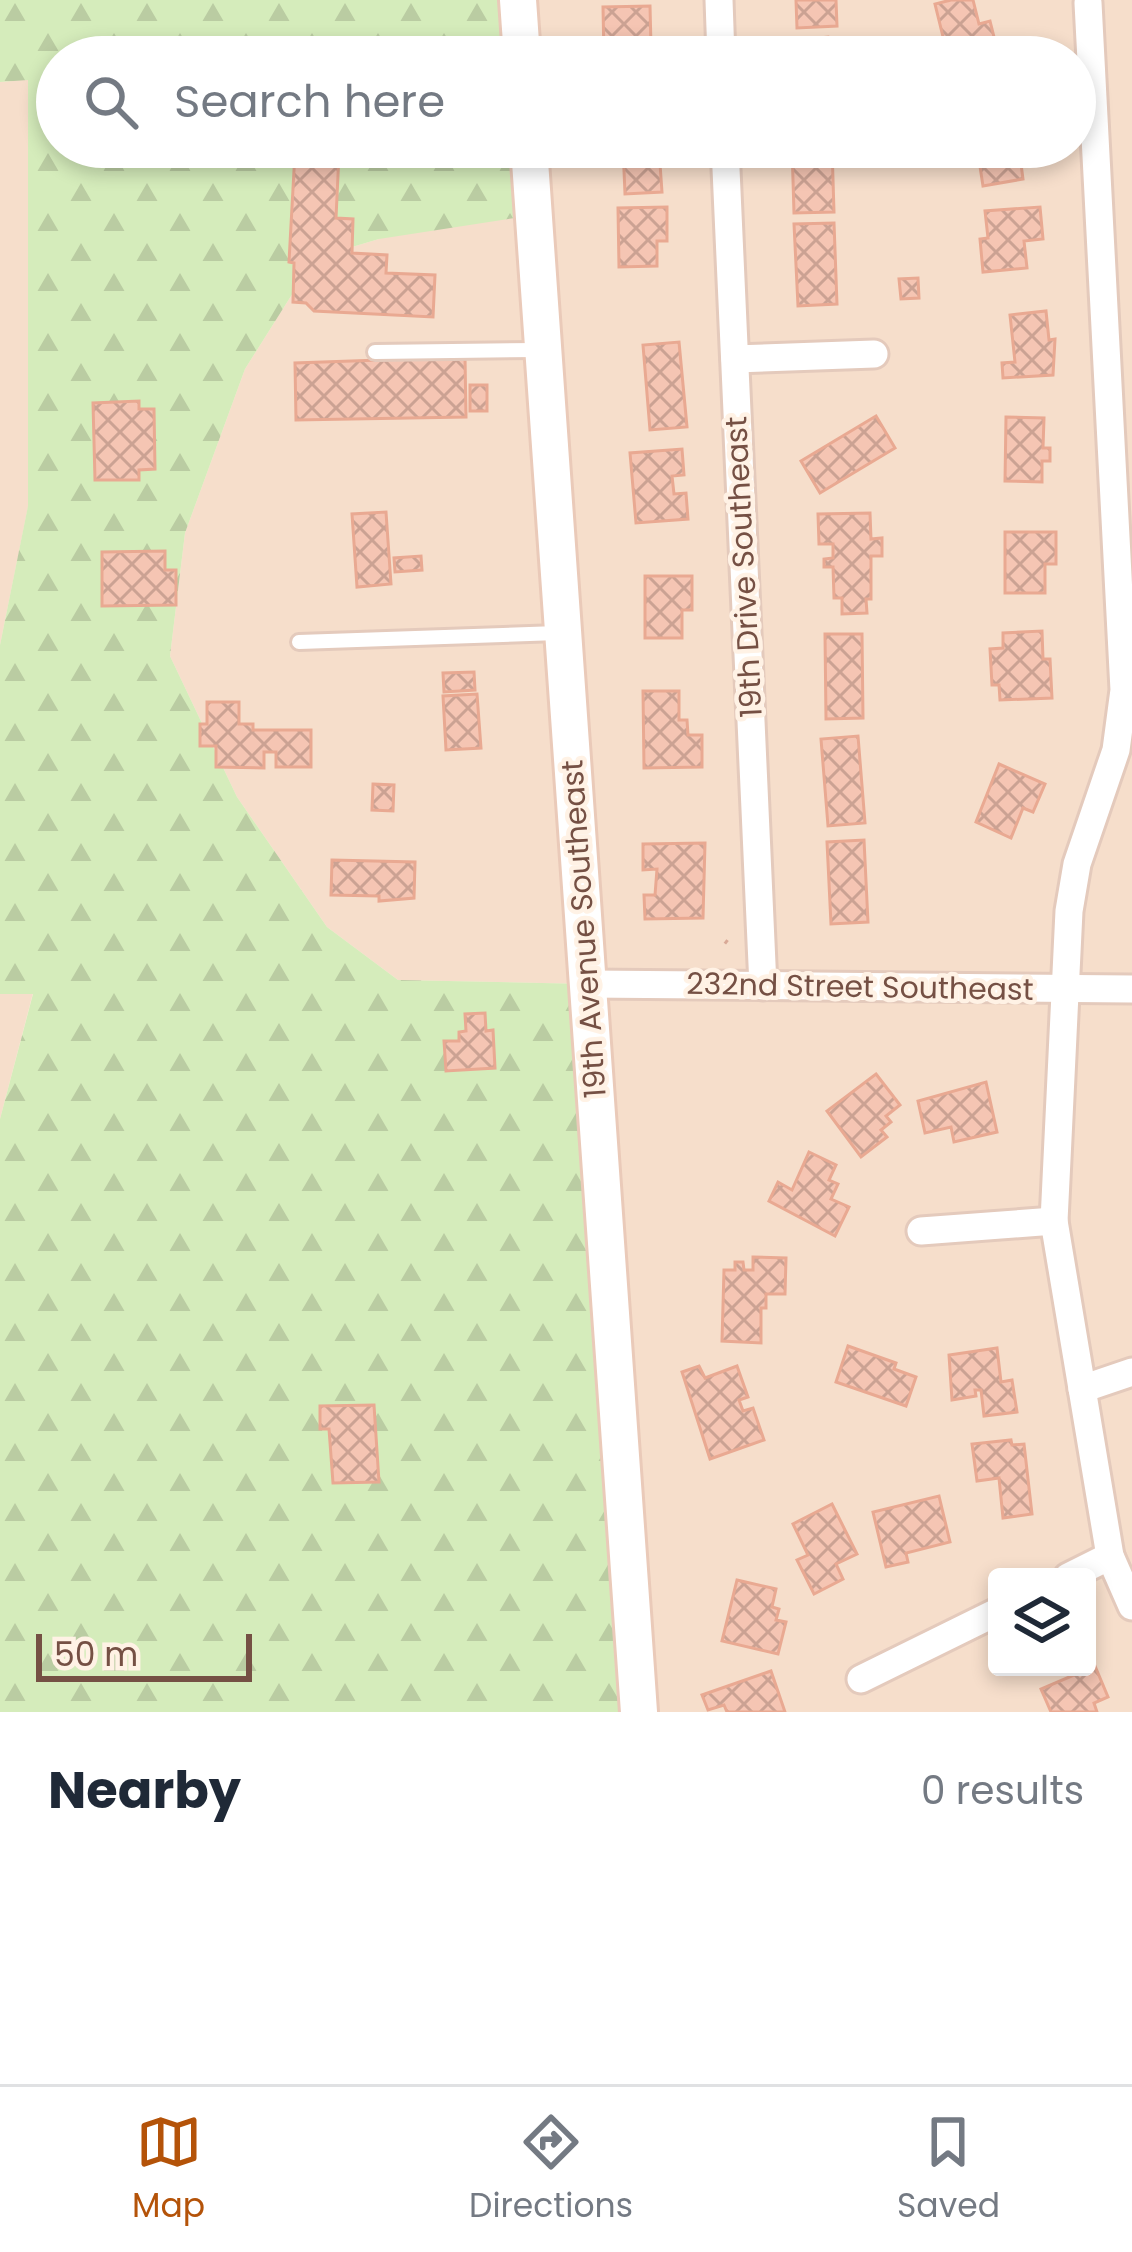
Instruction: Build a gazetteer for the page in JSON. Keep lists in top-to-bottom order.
{
  "streets": {
    "street": ["19th Drive Southeast", "19th Avenue Southeast", "232nd Street Southeast"]
  },
  "crossings": [
    ["19th Drive Southeast", "232nd Street Southeast"],
    ["19th Avenue Southeast", "232nd Street Southeast"]
  ],
  "scale_bar": "50 m",
  "page": {
    "search": "Search here",
    "scale": "50 m",
    "heading": ["Nearby", "0 results"],
    "nav": ["Map", "Directions", "Saved"]
  }
}
